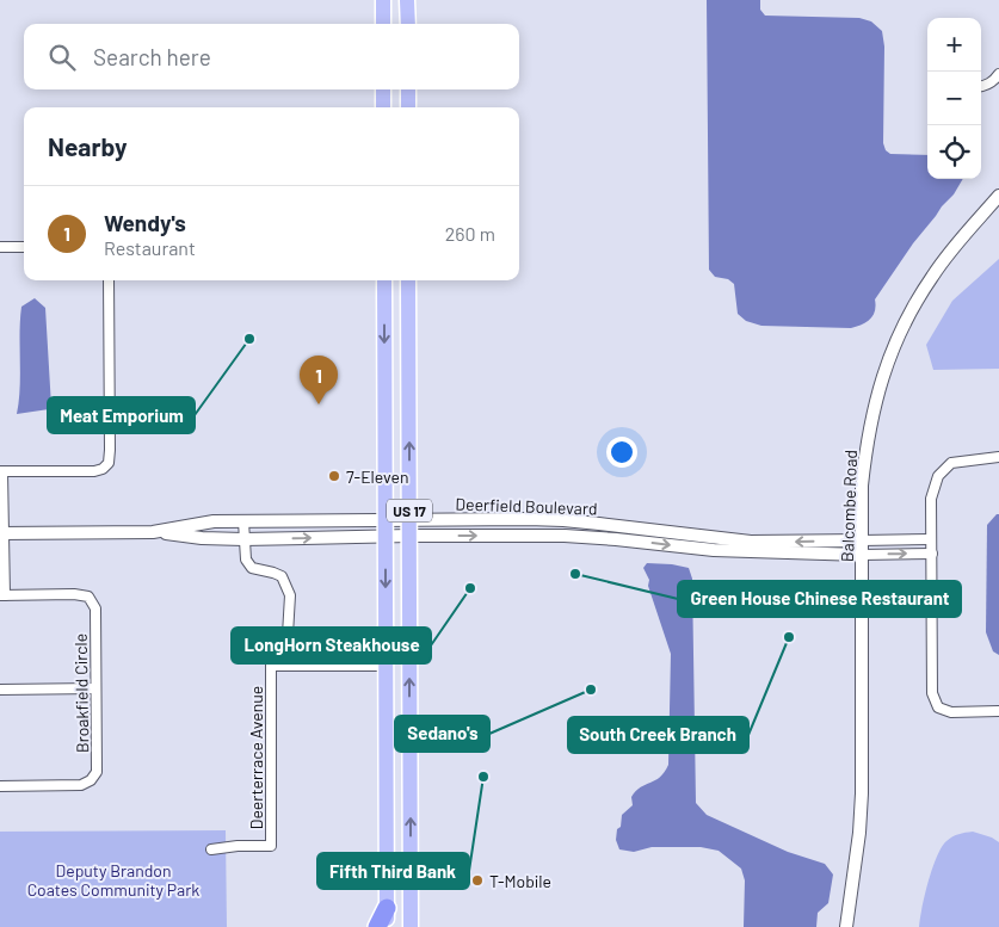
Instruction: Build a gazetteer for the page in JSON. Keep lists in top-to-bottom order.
{
  "streets": {
    "main road": ["US 17"],
    "street": [
      "Deerfield Boulevard",
      "Balcombe Road",
      "Broakfield Circle",
      "Deerterrace Avenue"
    ]
  },
  "crossings": [
    ["Deerfield Boulevard", "Balcombe Road"],
    ["Deerfield Boulevard", "US 17"],
    ["Deerfield Boulevard", "Broakfield Circle"],
    ["Deerfield Boulevard", "Deerterrace Avenue"]
  ],
  "parks": ["Deputy Brandon Coates Community Park"],
  "places": [
    "Meat Emporium",
    "7-Eleven",
    "Green House Chinese Restaurant",
    "LongHorn Steakhouse",
    "South Creek Branch",
    "Sedano's",
    "Fifth Third Bank",
    "T-Mobile"
  ],
  "page": {
    "map_buttons": ["+", "−"],
    "search": "Search here",
    "heading": "Nearby",
    "list": [
      {
        "mark": "1",
        "name": "Wendy's",
        "note": "Restaurant",
        "value": "260 m"
      }
    ],
    "pins": "1"
  }
}
